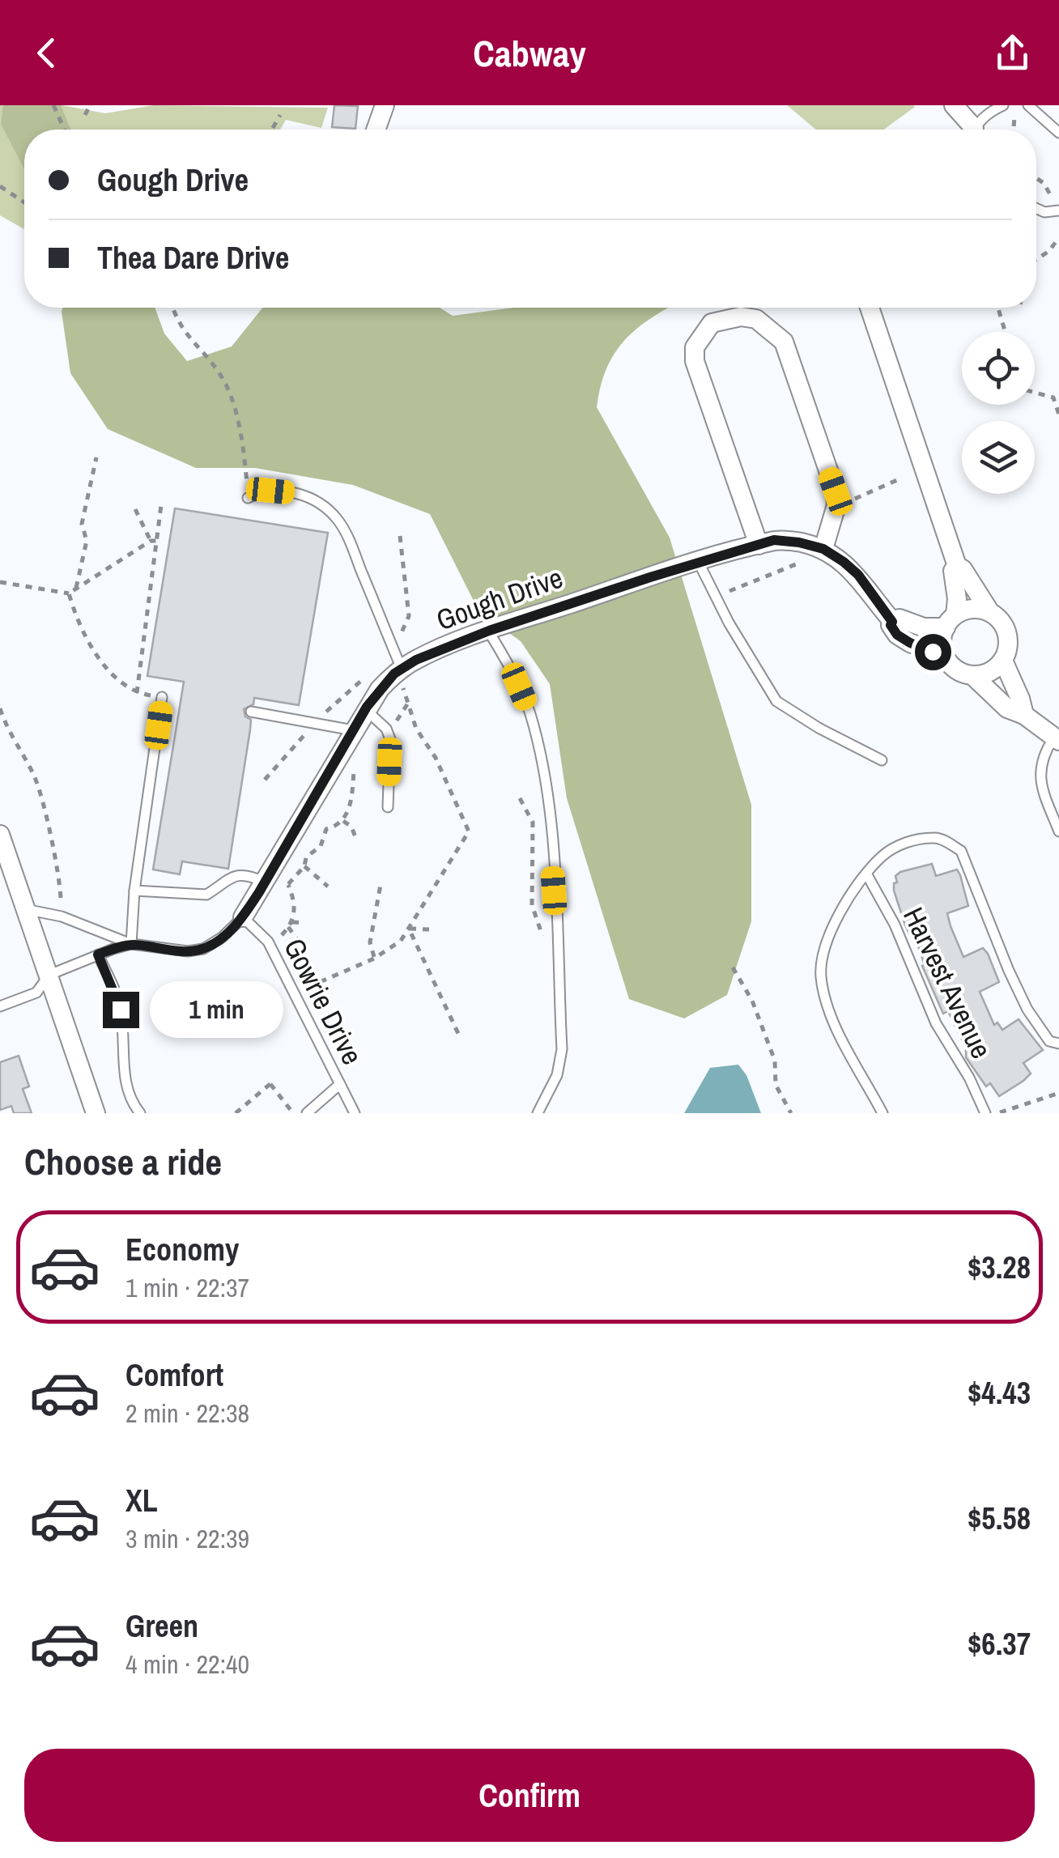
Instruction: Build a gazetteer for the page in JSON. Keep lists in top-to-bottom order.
{
  "streets": {
    "street": ["Gough Drive"],
    "lane": ["Harvest Avenue", "Gowrie Drive"]
  },
  "crossings": [
    ["Gough Drive", "Gowrie Drive"]
  ],
  "page": {
    "header": "Cabway",
    "banner": ["Gough Drive", "Thea Dare Drive"],
    "bubble": "1 min",
    "heading": "Choose a ride",
    "list": [
      {
        "name": "Economy",
        "note": "1 min · 22:37",
        "value": "$3.28"
      },
      {
        "name": "Comfort",
        "note": "2 min · 22:38",
        "value": "$4.43"
      },
      {
        "name": "XL",
        "note": "3 min · 22:39",
        "value": "$5.58"
      },
      {
        "name": "Green",
        "note": "4 min · 22:40",
        "value": "$6.37"
      }
    ],
    "buttons": "Confirm"
  }
}
